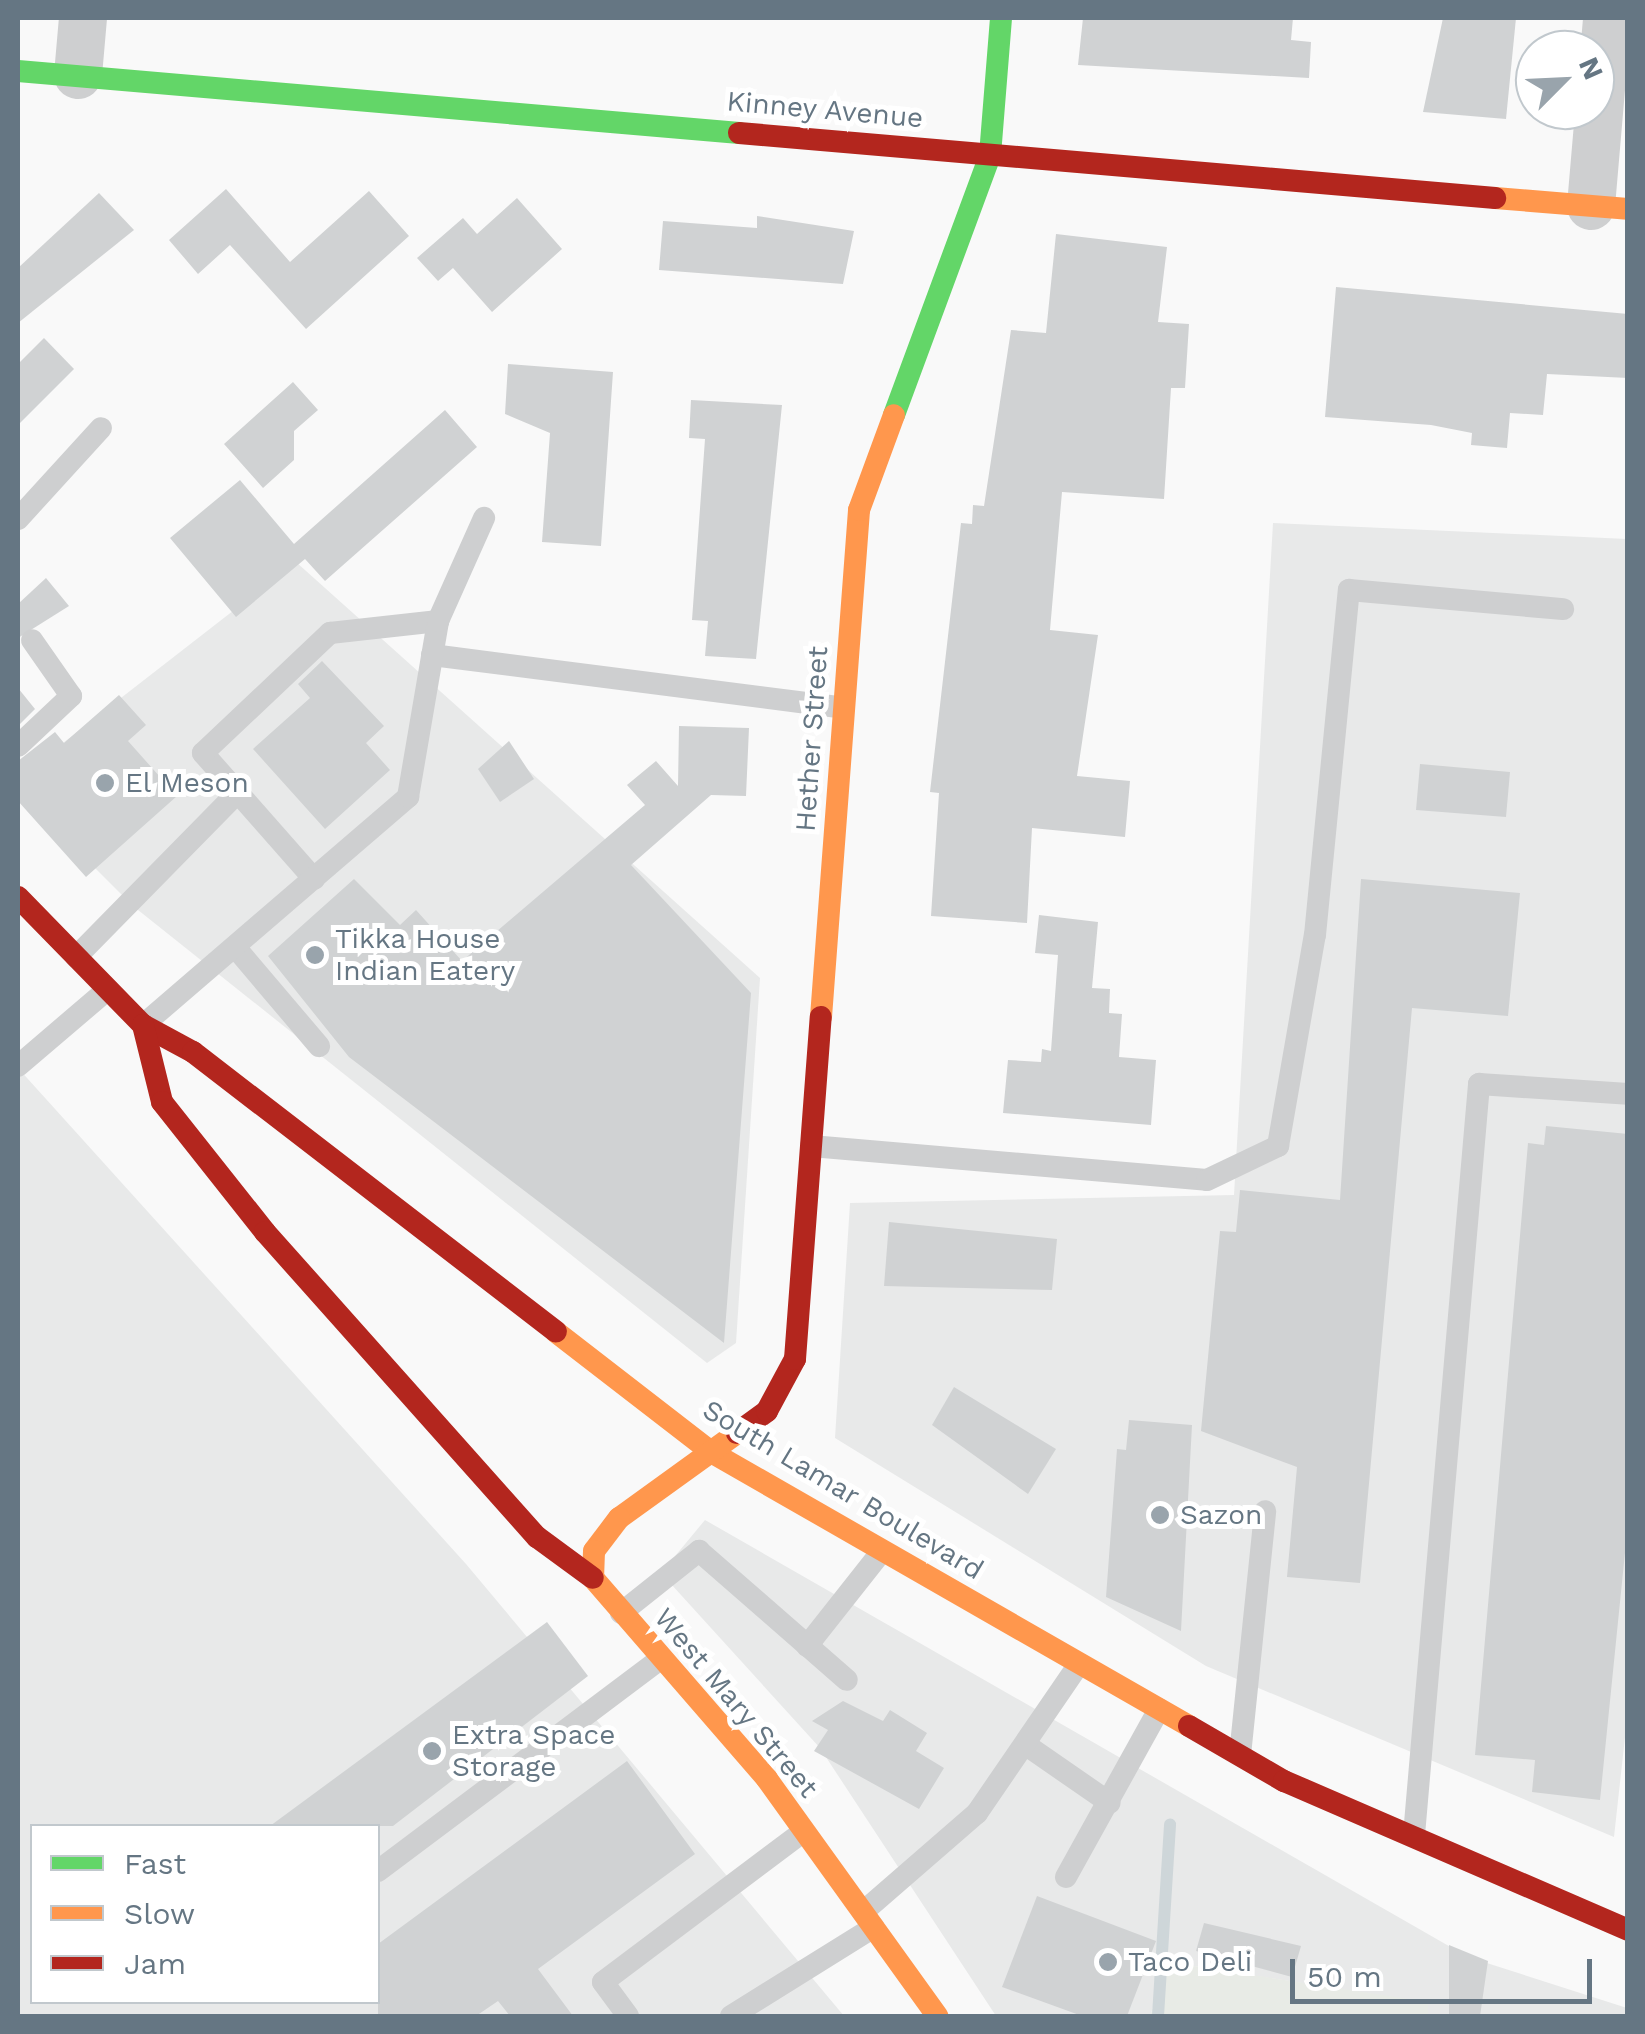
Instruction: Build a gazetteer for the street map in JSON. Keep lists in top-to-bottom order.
{
  "streets": {
    "street": [
      "Kinney Avenue",
      "Hether Street",
      "South Lamar Boulevard",
      "West Mary Street"
    ]
  },
  "crossings": [
    ["Kinney Avenue", "Hether Street"],
    ["Hether Street", "South Lamar Boulevard"],
    ["South Lamar Boulevard", "West Mary Street"]
  ],
  "places": [
    "El Meson",
    "Tikka House Indian Eatery",
    "Sazon",
    "Extra Space Storage",
    "Taco Deli"
  ],
  "legend": ["Fast", "Slow", "Jam"],
  "scale_bar": "50 m",
  "north": "top right"
}
